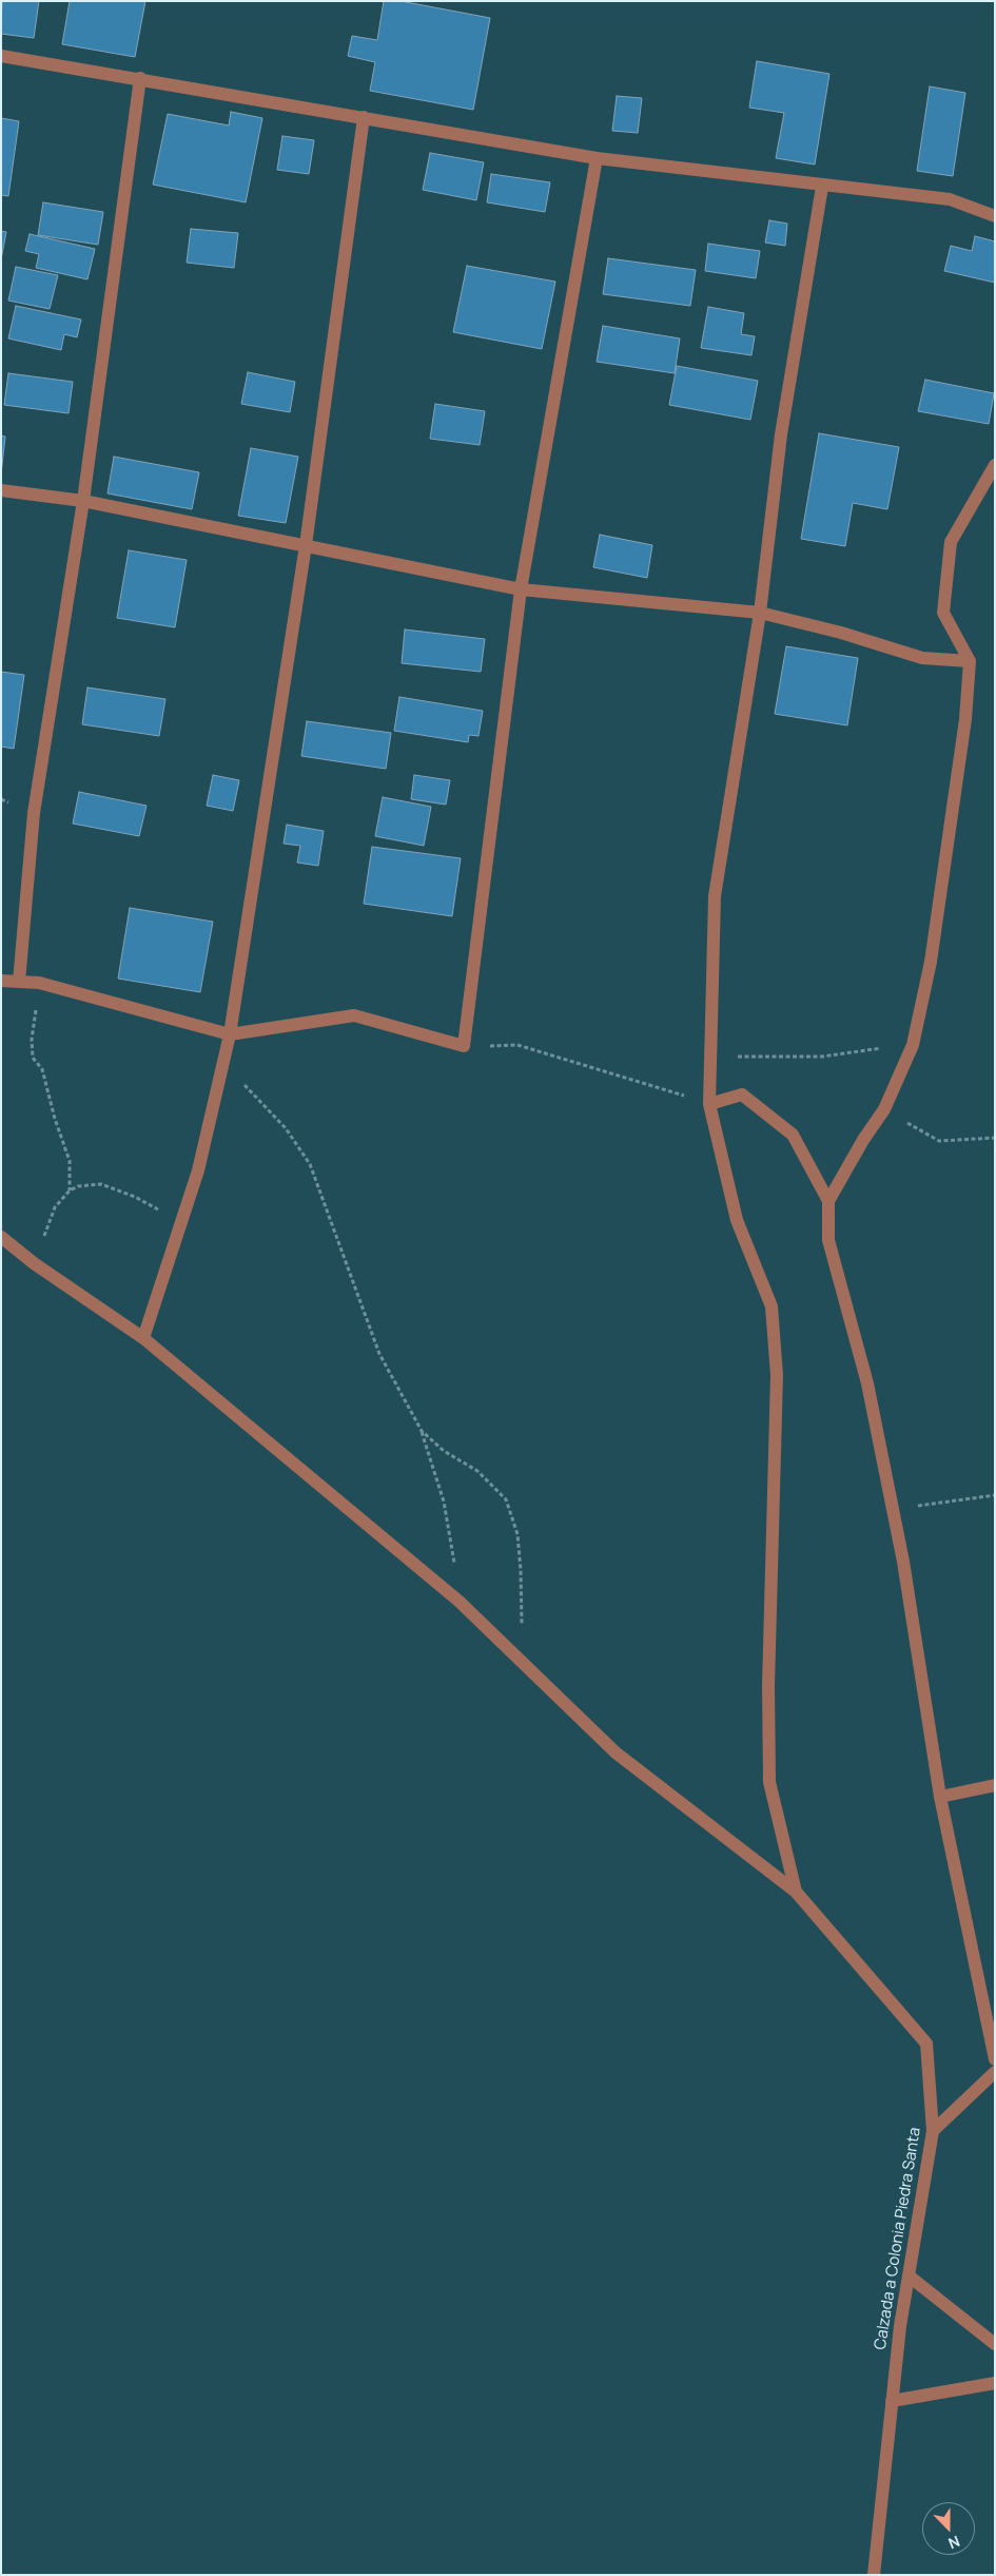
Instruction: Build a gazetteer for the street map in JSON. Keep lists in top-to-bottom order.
{
  "streets": {
    "street": ["Calzada a Colonia Piedra Santa"]
  },
  "north": "bottom"
}
